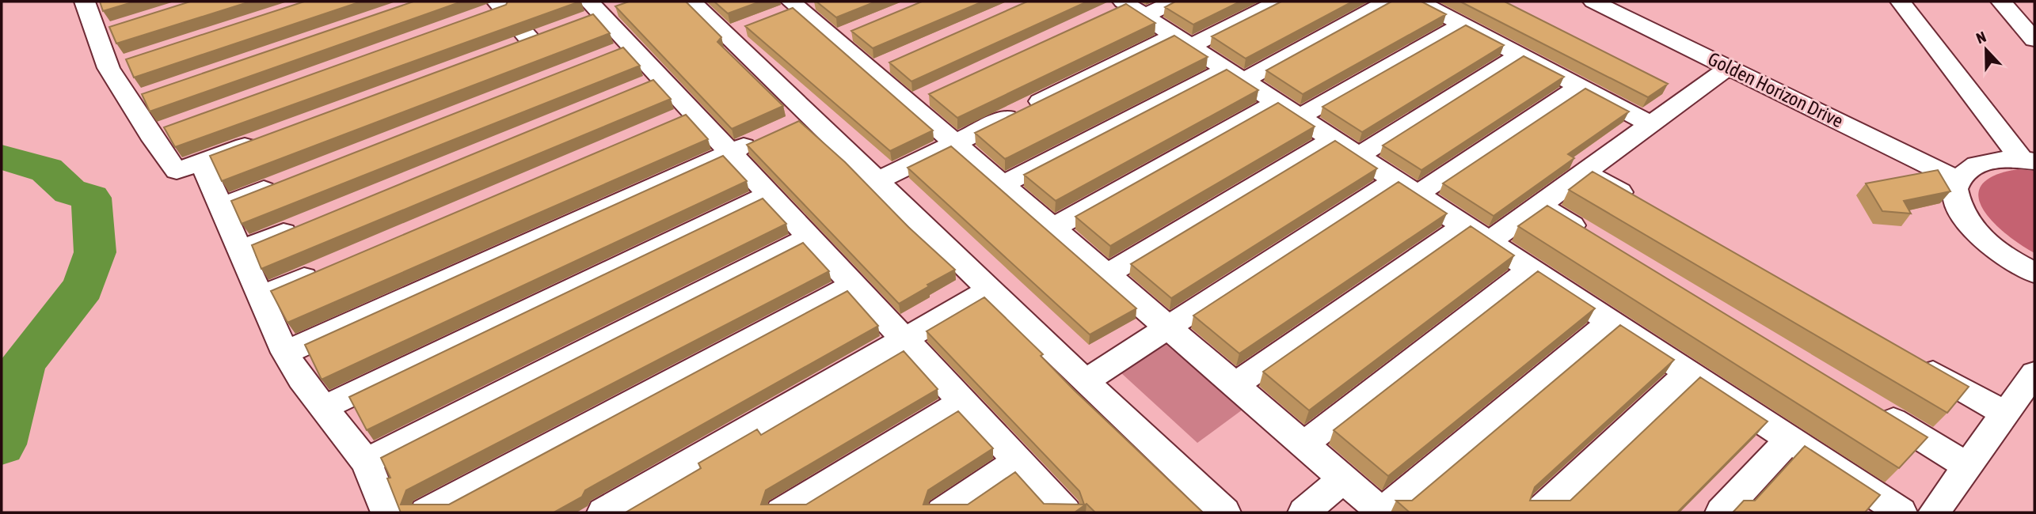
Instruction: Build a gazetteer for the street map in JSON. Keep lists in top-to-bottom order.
{
  "streets": {
    "street": ["Golden Horizon Drive"]
  },
  "north": "top"
}
